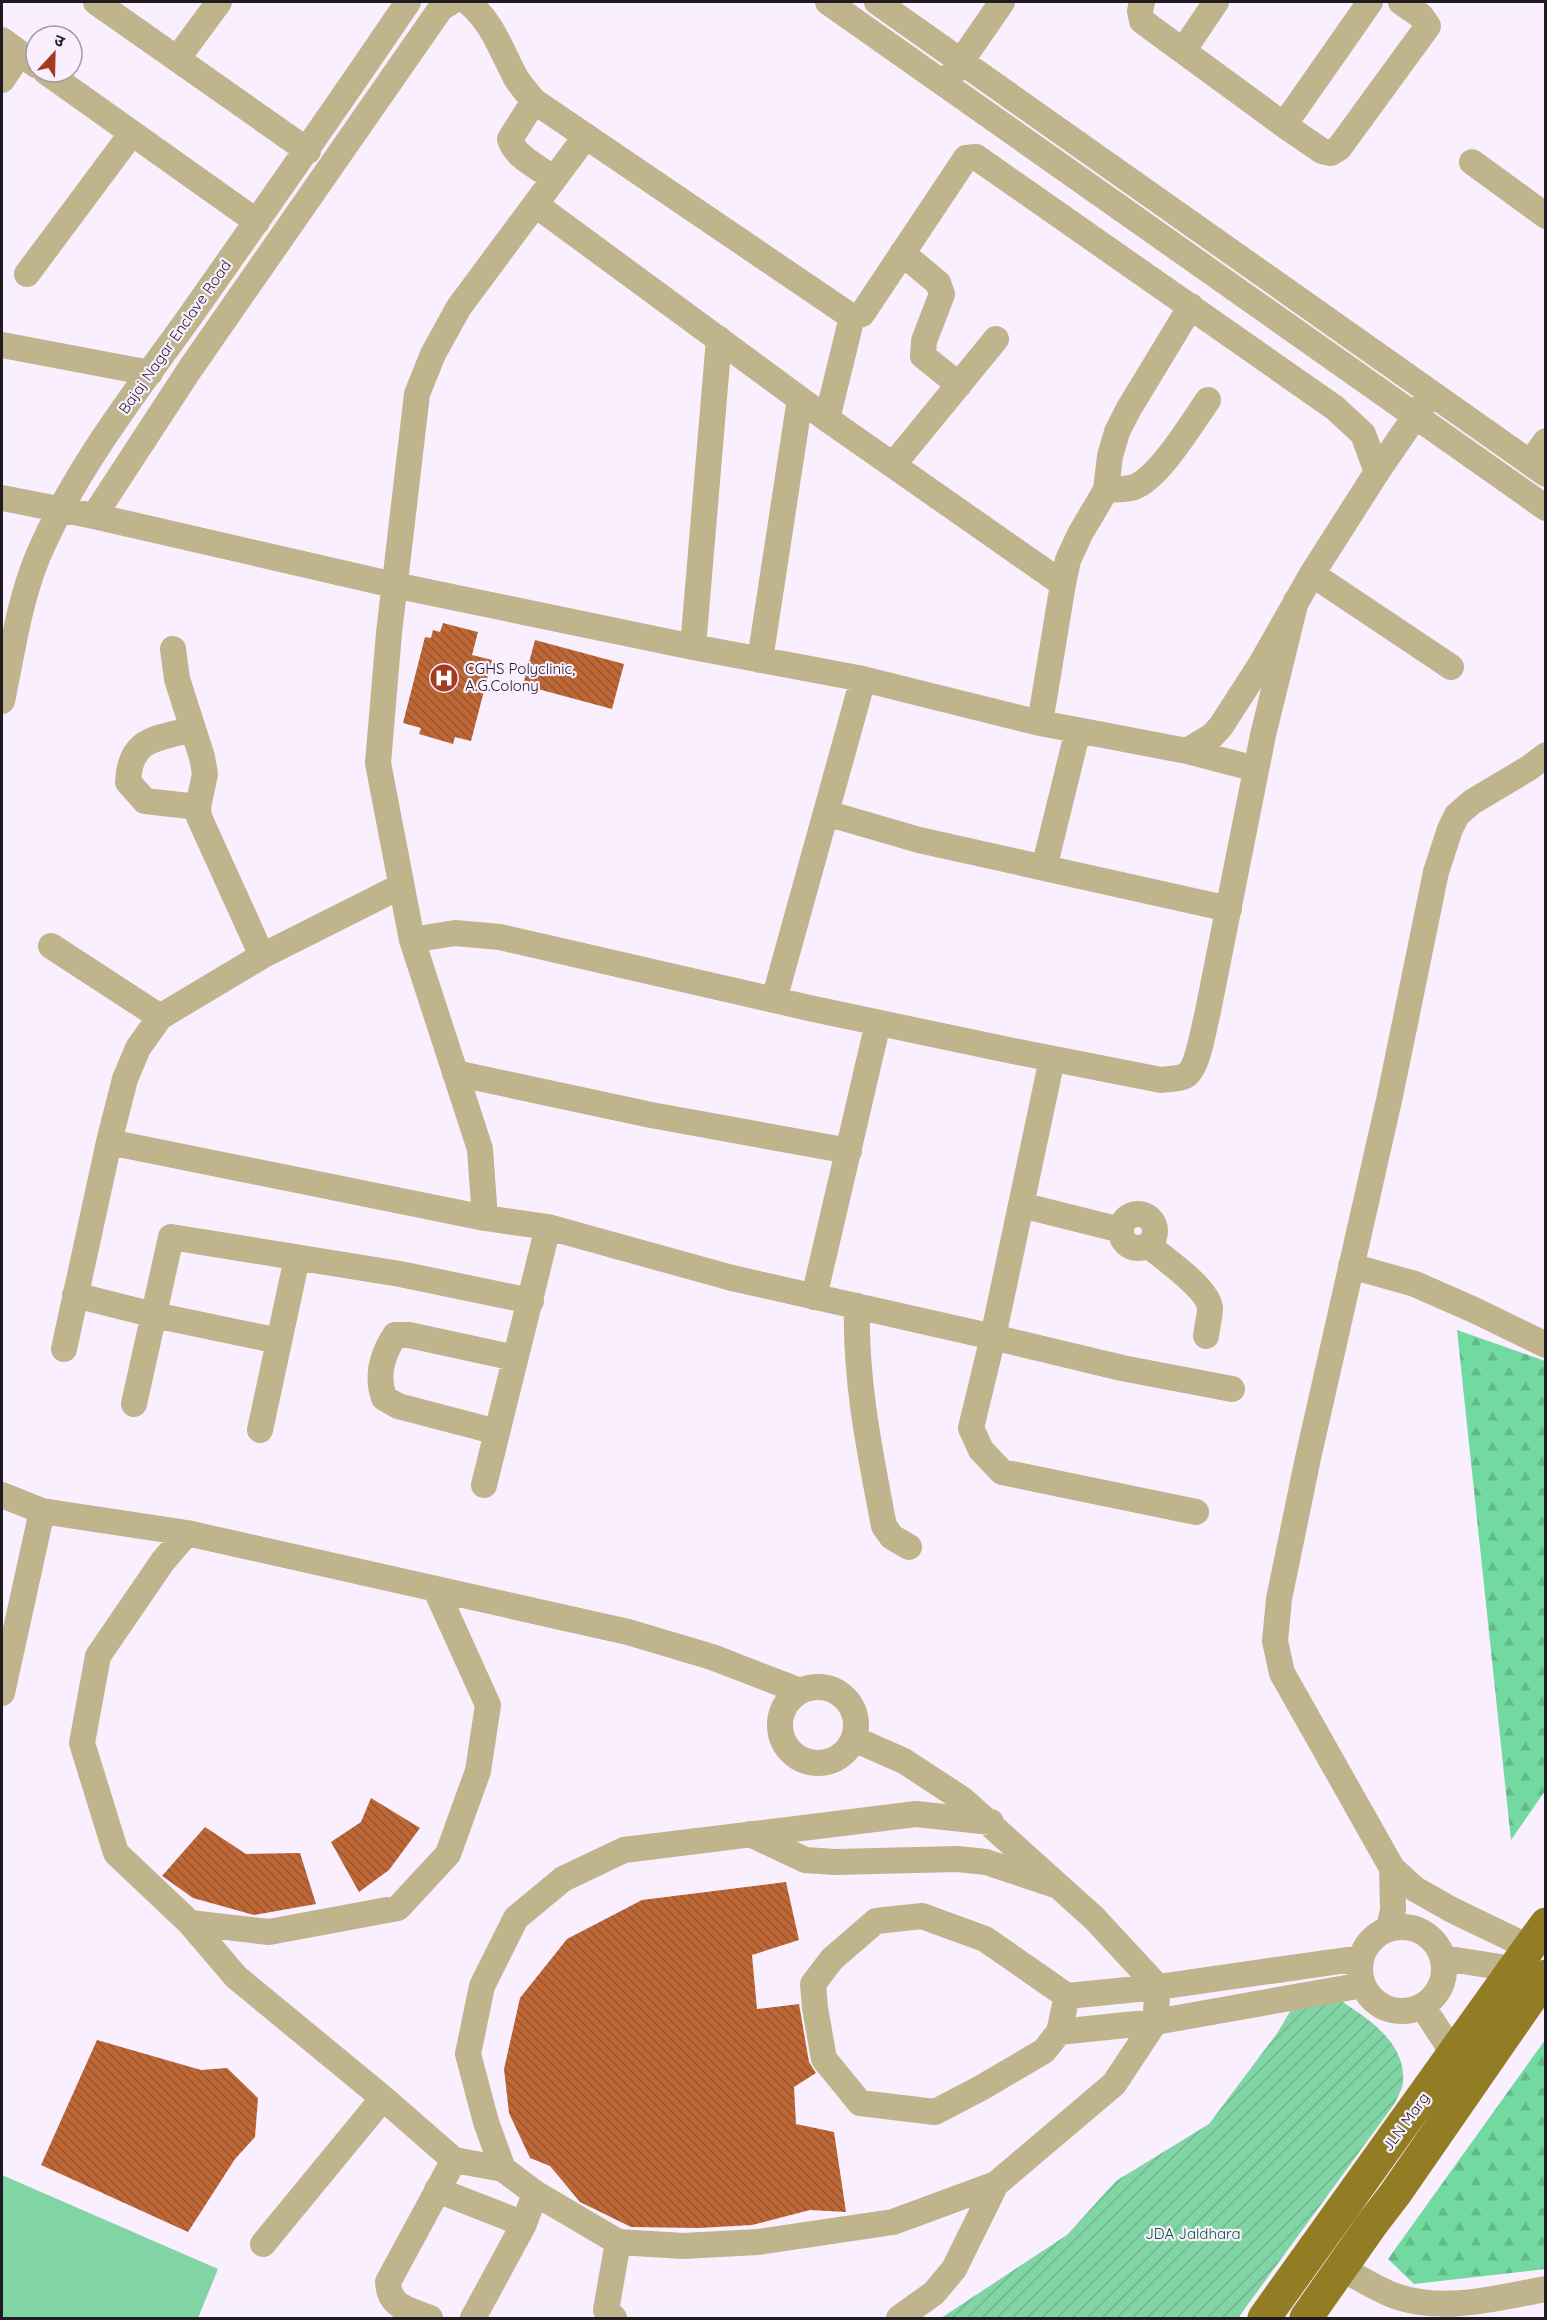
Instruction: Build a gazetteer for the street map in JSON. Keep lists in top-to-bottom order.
{
  "streets": {
    "main road": ["JLN Marg"],
    "street": ["Bajaj Nagar Enclave Road"]
  },
  "parks": ["JDA Jaldhara"],
  "places": {
    "hospital": ["CGHS Polyclinic, A.G.Colony"]
  },
  "north": "top"
}
